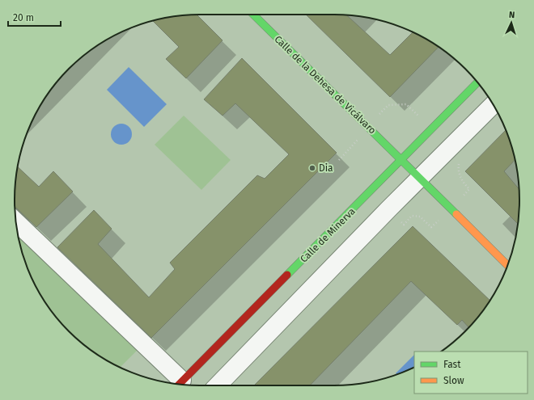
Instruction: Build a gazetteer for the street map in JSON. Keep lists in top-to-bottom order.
{
  "streets": {
    "street": ["Calle de la Dehesa de Vicálvaro", "Calle de Minerva"]
  },
  "crossings": [
    ["Calle de la Dehesa de Vicálvaro", "Calle de Minerva"]
  ],
  "places": ["Dia"],
  "legend": ["Fast", "Slow"],
  "scale_bar": "20 m",
  "north": "top"
}
